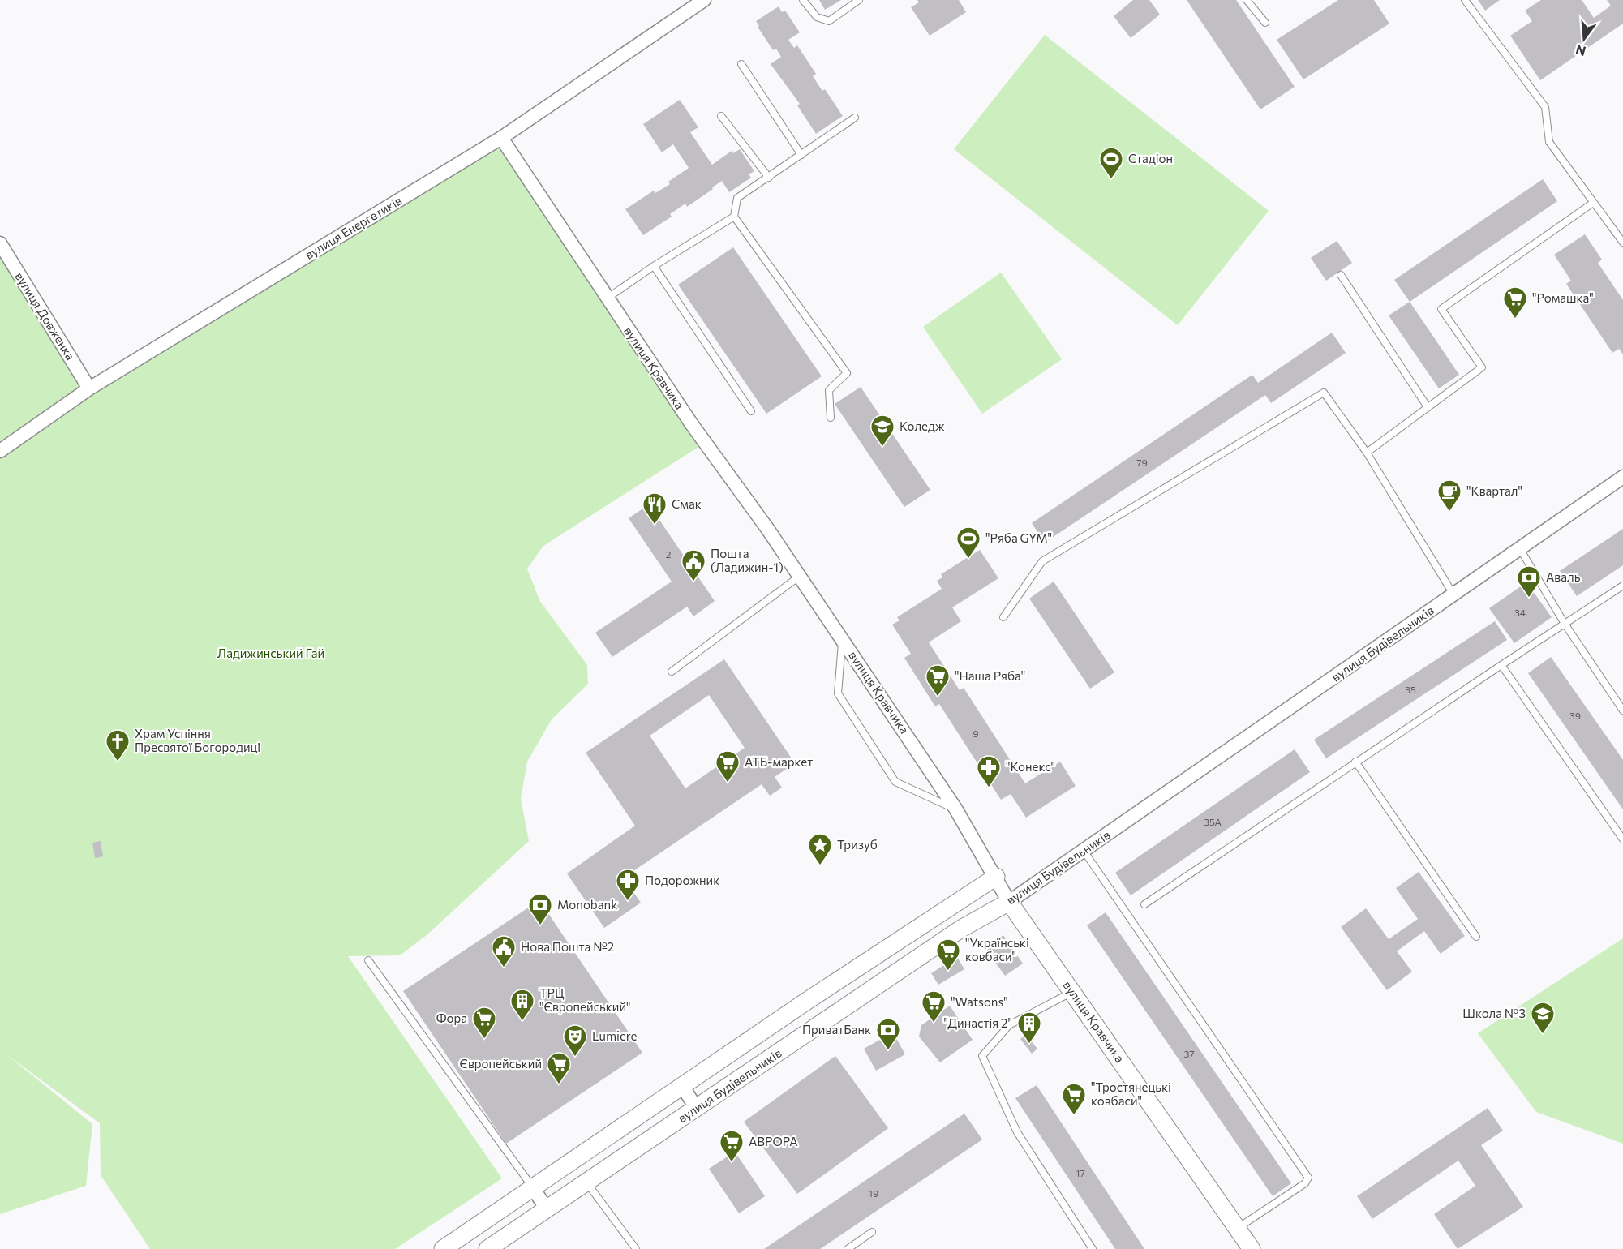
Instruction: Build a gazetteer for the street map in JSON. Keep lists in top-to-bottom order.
{
  "streets": {
    "street": [
      "вулиця Енергетиків",
      "вулиця Довженка",
      "вулиця Кравчика",
      "вулиця Будівельників"
    ]
  },
  "crossings": [
    ["вулиця Енергетиків", "вулиця Довженка"],
    ["вулиця Енергетиків", "вулиця Кравчика"],
    ["вулиця Кравчика", "вулиця Будівельників"]
  ],
  "parks": ["Ладижинський Гай"],
  "places": {
    "sports": ["Стадіон", "\"Ряба GYM\""],
    "supermarket": [
      "\"Ромашка\"",
      "\"Наша Ряба\"",
      "АТБ-маркет",
      "\"Українські ковбаси\"",
      "\"Watsons\"",
      "Фора",
      "Європейський",
      "\"Тростянецькі ковбаси\"",
      "АВРОРА"
    ],
    "school or university": ["Коледж", "Школа №3"],
    "cafe": ["\"Квартал\""],
    "restaurant": ["Смак"],
    "public building": ["Пошта (Ладижин-1)", "Нова Пошта №2"],
    "bank": ["Аваль", "Monobank", "ПриватБанк"],
    "church": ["Храм Успіння Пресвятої Богородиці"],
    "pharmacy": ["\"Конекс\"", "Подорожник"],
    "place": ["Тризуб"],
    "building": ["ТРЦ \"Європейський\"", "\"Династія 2\""],
    "theatre": ["Lumiere"]
  },
  "house_numbers": [
    "79",
    "2",
    "34",
    "35",
    "39",
    "9",
    "35А",
    "37",
    "17",
    "19"
  ],
  "north": "bottom"
}
